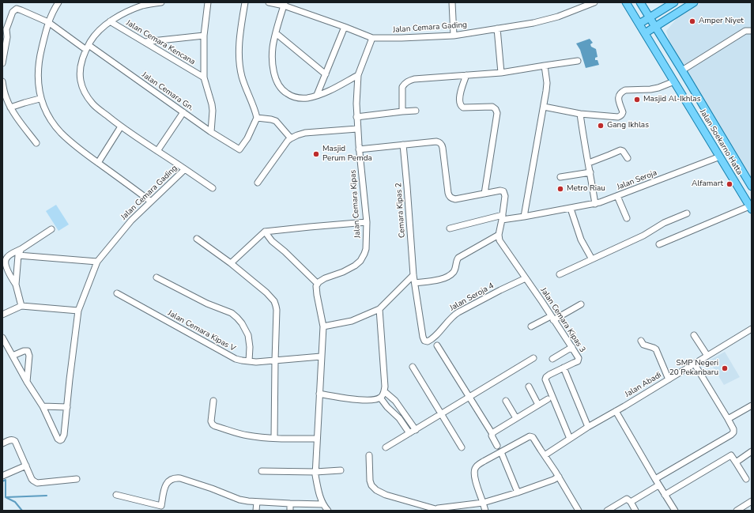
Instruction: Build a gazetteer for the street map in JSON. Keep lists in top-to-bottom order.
{
  "streets": {
    "main road": ["Jalan Soekarno Hatta"],
    "street": [
      "Jalan Cemara Gading",
      "Jalan Cemara Kencana",
      "Jalan Cemara Gn.",
      "Jalan Seroja",
      "Jalan Cemara Kipas",
      "Cemara Kipas 2",
      "Jalan Seroja 4",
      "Jalan Cemara Kipas 3",
      "Jalan Cemara Kipas V",
      "Jalan Abadi"
    ]
  },
  "crossings": [
    ["Jalan Cemara Gading", "Jalan Cemara Kencana"],
    ["Jalan Cemara Gading", "Jalan Cemara Gn."],
    ["Jalan Cemara Gading", "Jalan Cemara Kipas"],
    ["Jalan Soekarno Hatta", "Jalan Seroja"],
    ["Cemara Kipas 2", "Jalan Seroja 4"],
    ["Jalan Seroja 4", "Jalan Cemara Kipas 3"],
    ["Jalan Cemara Kipas 3", "Jalan Abadi"]
  ],
  "places": [
    "Amper Niyet",
    "Masjid Al-Ikhlas",
    "Gang Ikhlas",
    "Masjid Perum Pemda",
    "Alfamart",
    "Metro Riau",
    "SMP Negeri 20 Pekanbaru"
  ]
}
